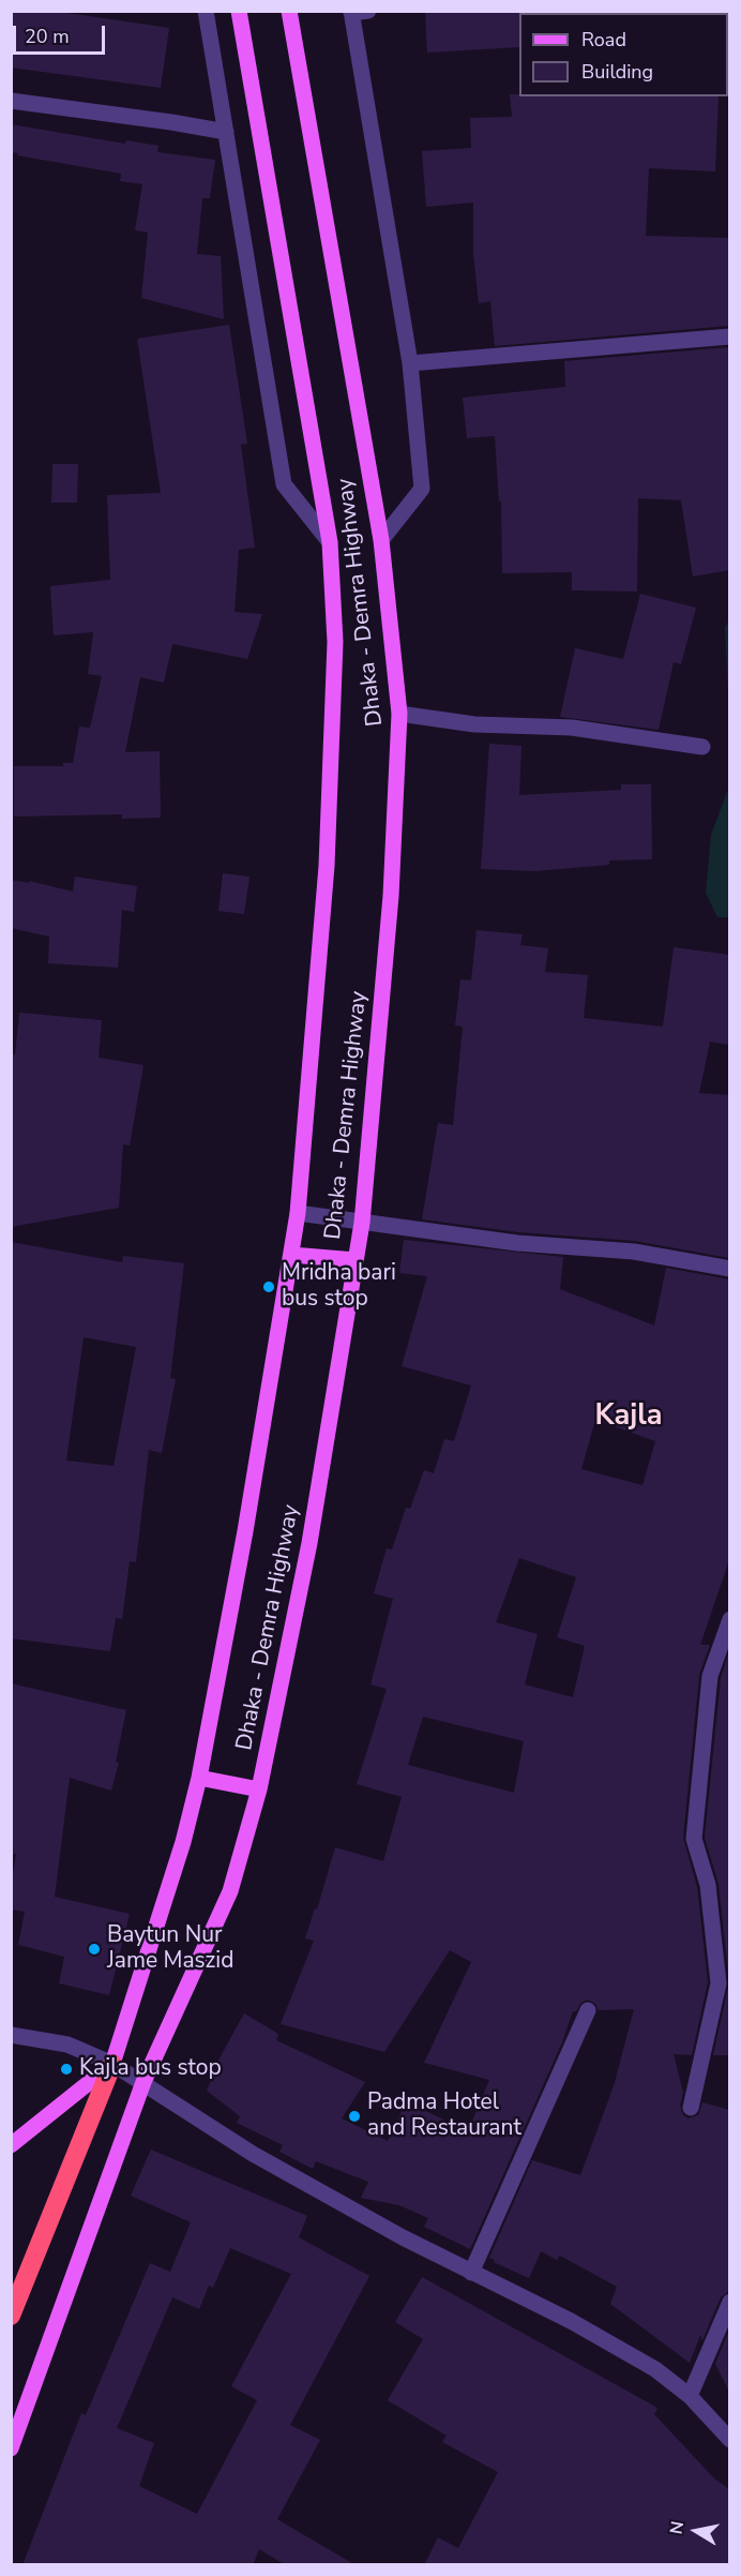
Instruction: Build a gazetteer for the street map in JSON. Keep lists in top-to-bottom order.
{
  "streets": {
    "main road": ["Dhaka - Demra Highway"]
  },
  "districts": ["Kajla"],
  "places": [
    "Mridha bari bus stop",
    "Baytun Nur Jame Maszid",
    "Kajla bus stop",
    "Padma Hotel and Restaurant"
  ],
  "legend": ["Road", "Building"],
  "scale_bar": "20 m",
  "north": "left"
}
